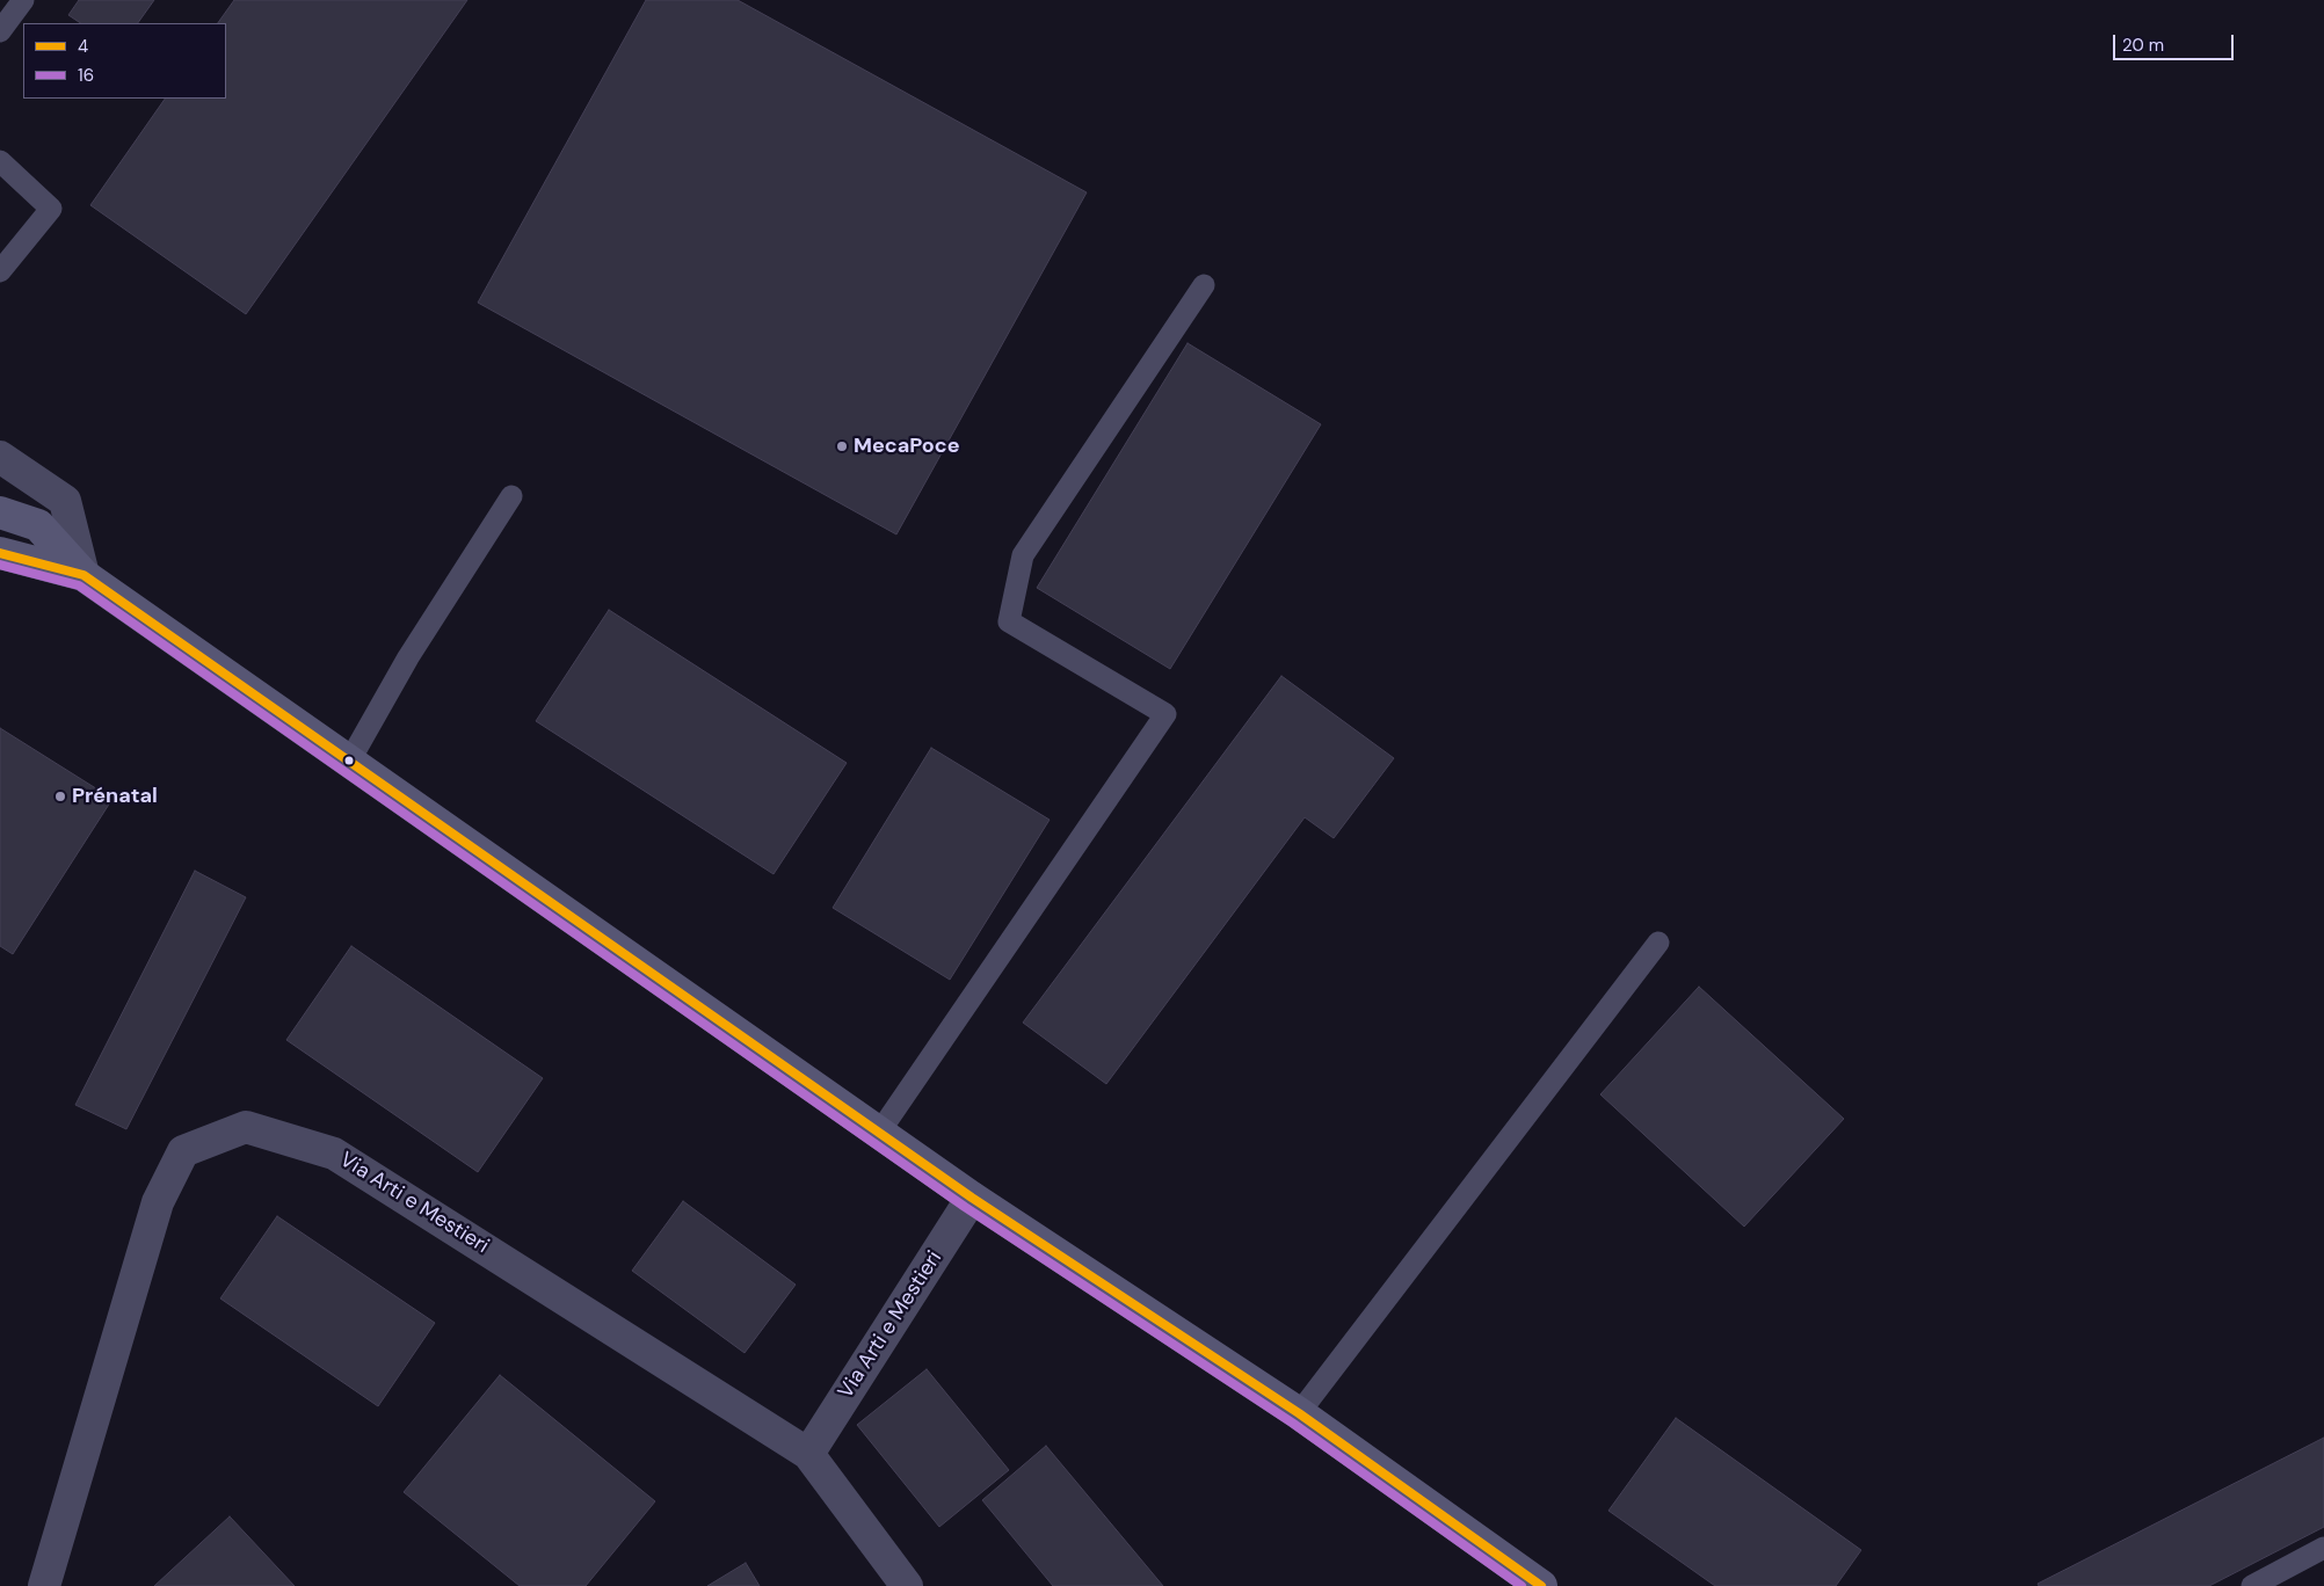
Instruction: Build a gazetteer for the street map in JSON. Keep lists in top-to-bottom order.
{
  "streets": {
    "street": ["Via Arti e Mestieri"]
  },
  "places": ["MecaPoce", "Prénatal"],
  "lines": ["transit line 4", "transit line 16"],
  "legend": ["4", "16"],
  "scale_bar": "20 m"
}
